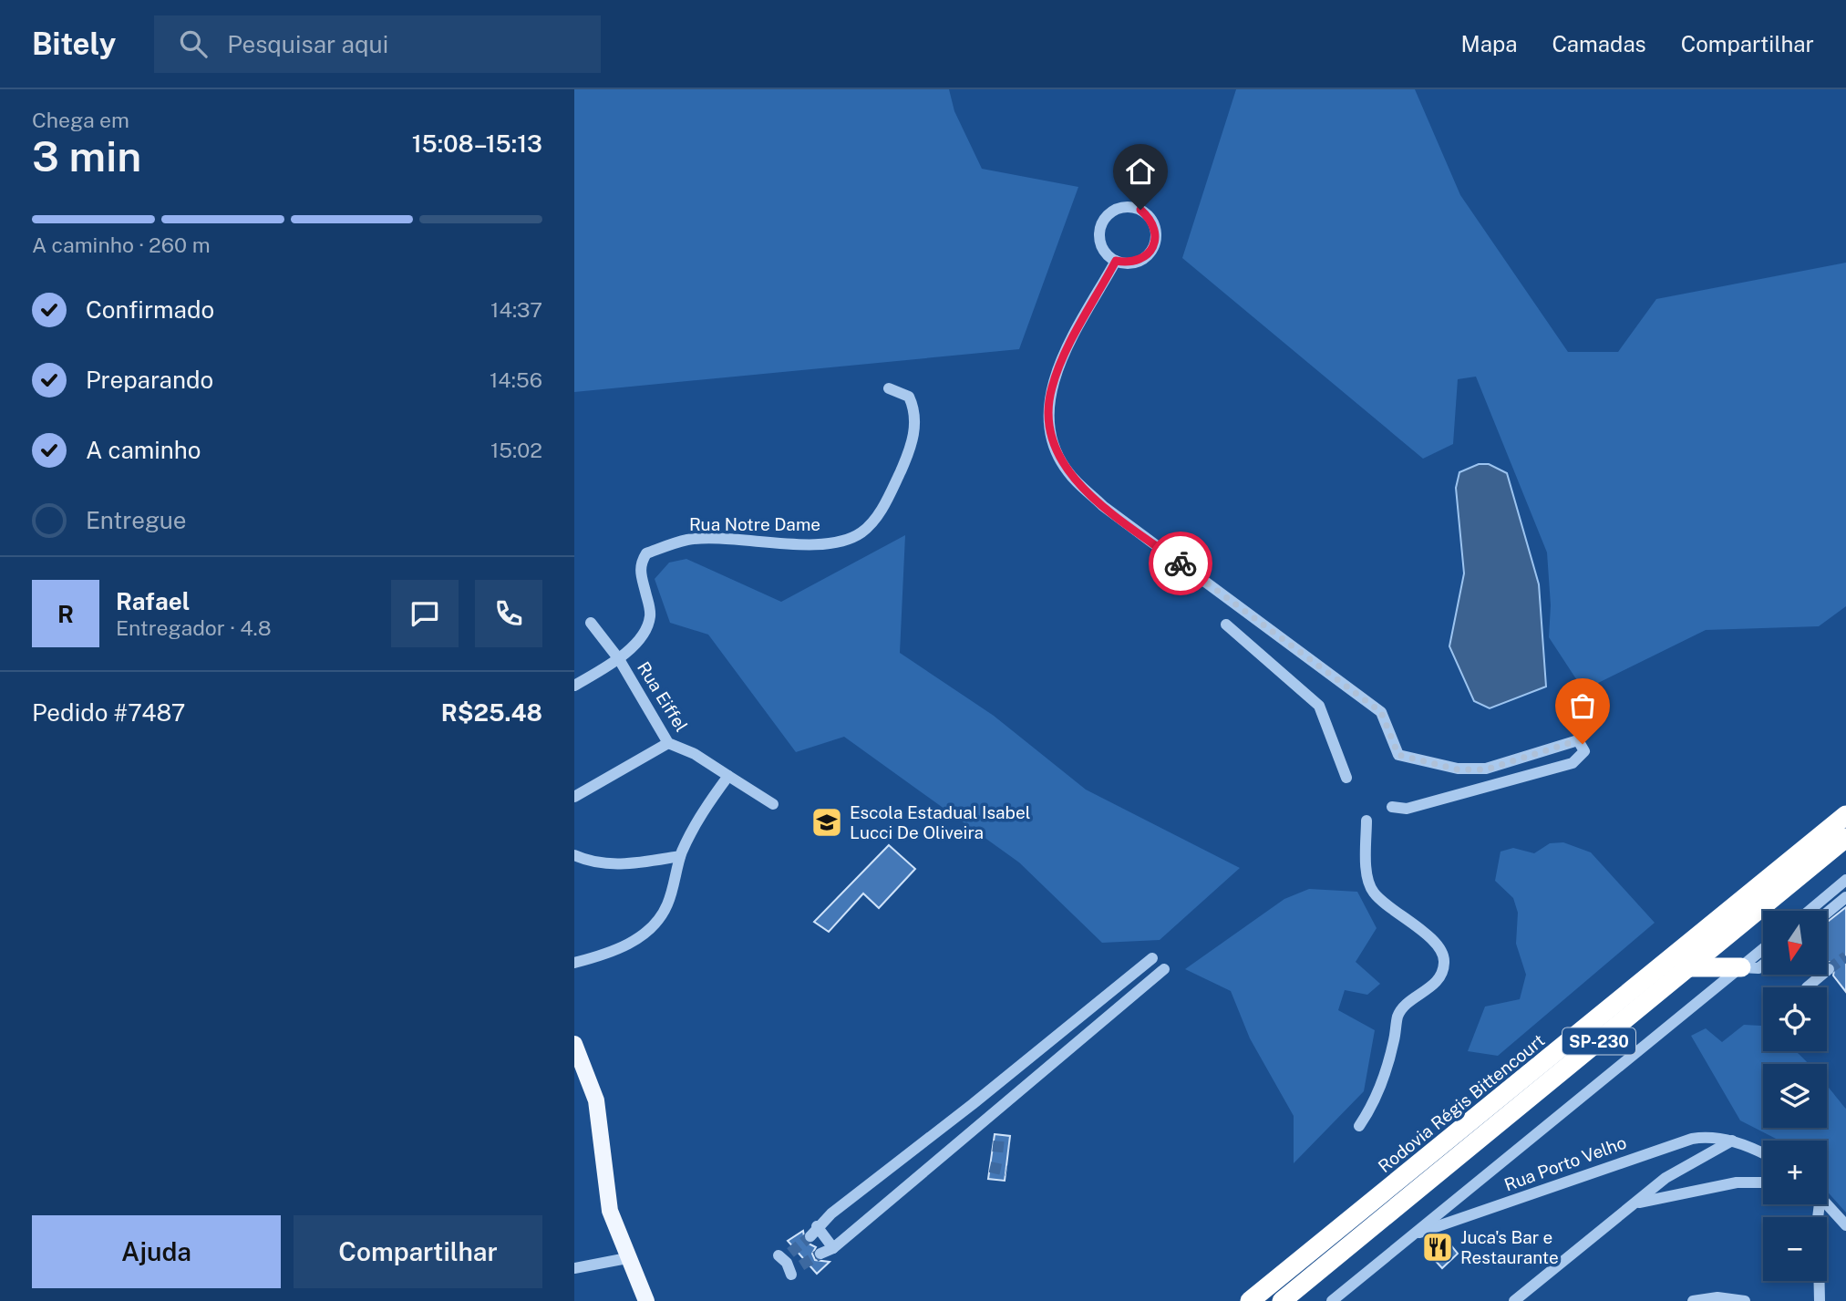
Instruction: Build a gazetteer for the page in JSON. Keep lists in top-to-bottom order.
{
  "streets": {
    "highway": ["SP-230", "Rodovia Régis Bittencourt"],
    "street": ["Rua Notre Dame", "Rua Eiffel", "Rua Porto Velho"]
  },
  "crossings": [
    ["Rua Notre Dame", "Rua Eiffel"]
  ],
  "places": {
    "school or university": ["Escola Estadual Isabel Lucci De Oliveira"],
    "restaurant": ["Juca's Bar e Restaurante"]
  },
  "north": "bottom",
  "page": {
    "header": "Bitely",
    "search": "Pesquisar aqui",
    "nav": ["Mapa", "Camadas", "Compartilhar"],
    "heading": ["3 min", "Chega em", "15:08–15:13"],
    "panel": [
      "Rafael",
      "Entregador · 4.8",
      "Pedido #7487",
      "R$25.48"
    ],
    "bar": "A caminho · 260 m",
    "list": [
      ["Confirmado", "14:37"],
      ["Preparando", "14:56"],
      ["A caminho", "15:02"],
      "Entregue"
    ],
    "round": "R",
    "map_buttons": ["+", "−"],
    "buttons": ["Ajuda", "Compartilhar"]
  }
}
